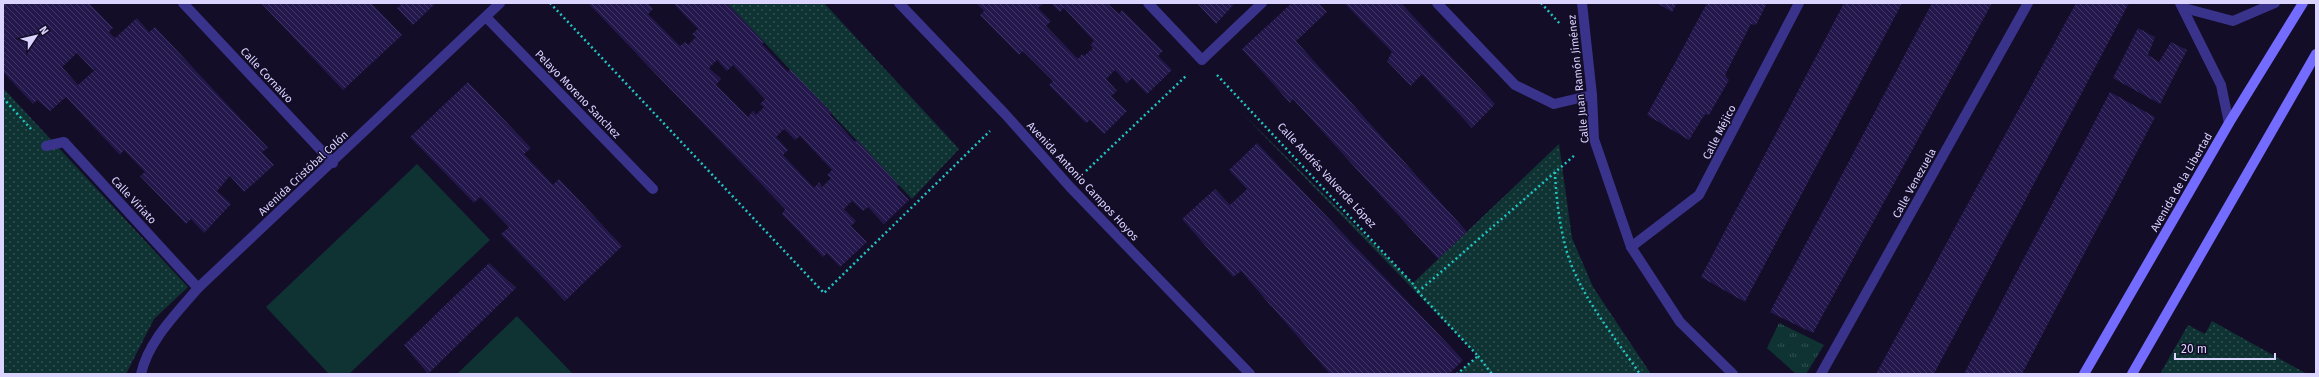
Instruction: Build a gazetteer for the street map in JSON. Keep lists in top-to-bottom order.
{
  "streets": {
    "main road": ["Avenida de la Libertad"],
    "street": [
      "Calle Cornalvo",
      "Calle Juan Ramón Jiménez",
      "Pelayo Moreno Sanchez",
      "Calle Méjico",
      "Avenida Cristóbal Colón",
      "Avenida Antonio Campos Hoyos",
      "Calle Venezuela",
      "Calle Viriato"
    ],
    "path": ["Calle Andrés Valverde López"]
  },
  "crossings": [
    ["Calle Cornalvo", "Avenida Cristóbal Colón"],
    ["Calle Juan Ramón Jiménez", "Calle Méjico"],
    ["Pelayo Moreno Sanchez", "Avenida Cristóbal Colón"],
    ["Avenida Cristóbal Colón", "Calle Viriato"]
  ],
  "scale_bar": "20 m",
  "north": "top right"
}
